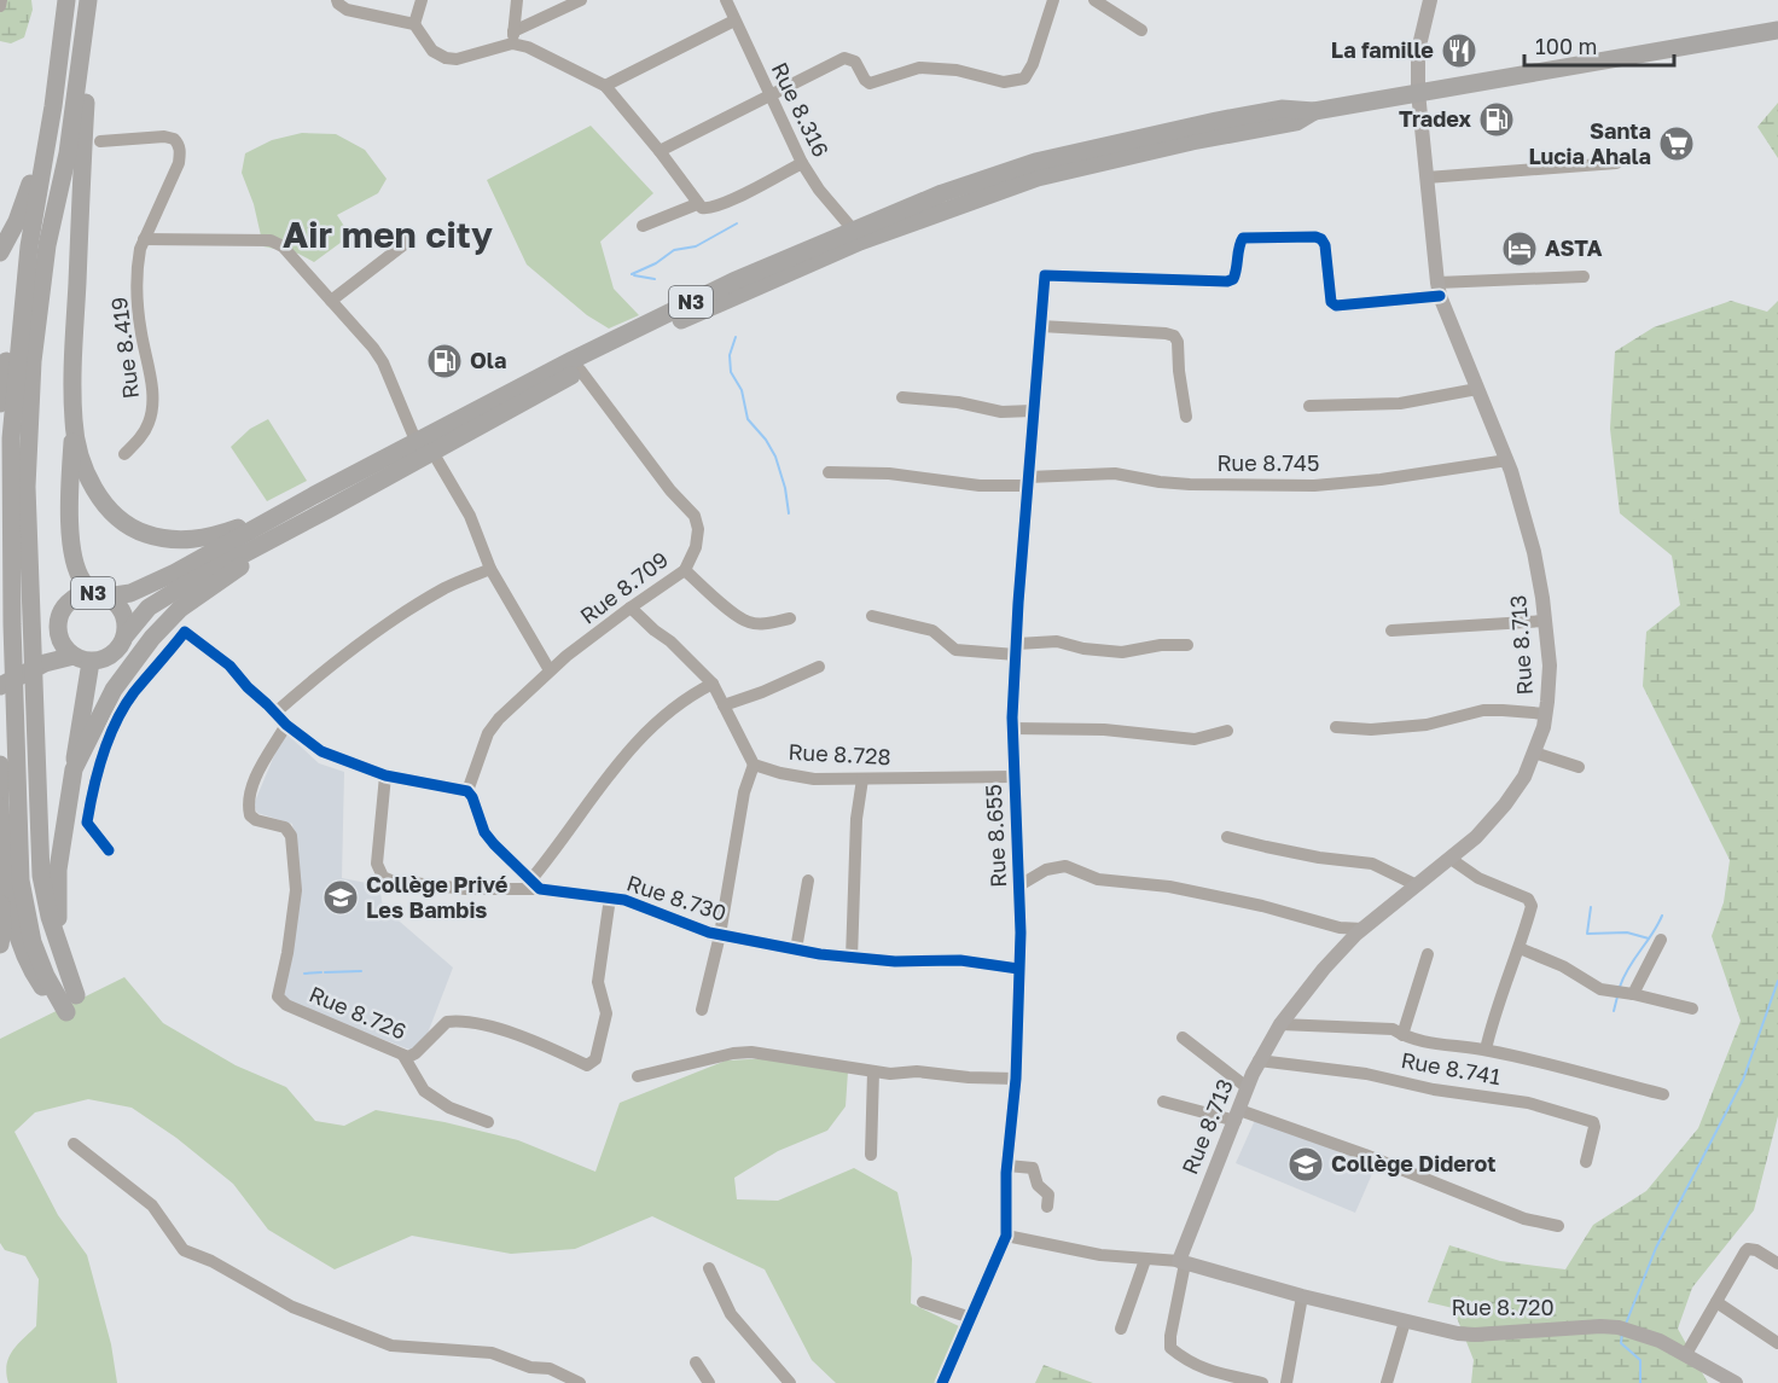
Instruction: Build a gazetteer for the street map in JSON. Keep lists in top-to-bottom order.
{
  "streets": {
    "highway": ["N3"],
    "main road": ["Rue 8.713", "Rue 8.720"],
    "street": [
      "Rue 8.316",
      "Rue 8.419",
      "Rue 8.745",
      "Rue 8.709",
      "Rue 8.728",
      "Rue 8.655",
      "Rue 8.730",
      "Rue 8.726",
      "Rue 8.741"
    ]
  },
  "crossings": [
    ["Rue 8.316", "N3"],
    ["N3", "Rue 8.709"],
    ["N3", "Rue 8.713"],
    ["Rue 8.745", "Rue 8.713"],
    ["Rue 8.745", "Rue 8.655"],
    ["Rue 8.713", "Rue 8.655"],
    ["Rue 8.713", "Rue 8.741"],
    ["Rue 8.713", "Rue 8.720"],
    ["Rue 8.728", "Rue 8.655"],
    ["Rue 8.655", "Rue 8.730"],
    ["Rue 8.730", "Rue 8.726"]
  ],
  "districts": ["Air men city"],
  "places": {
    "restaurant": ["La famille"],
    "fuel station": ["Tradex", "Ola"],
    "supermarket": ["Santa Lucia Ahala"],
    "hotel": ["ASTA"],
    "school or university": ["Collège Privé Les Bambis", "Collège Diderot"]
  },
  "scale_bar": "100 m"
}
